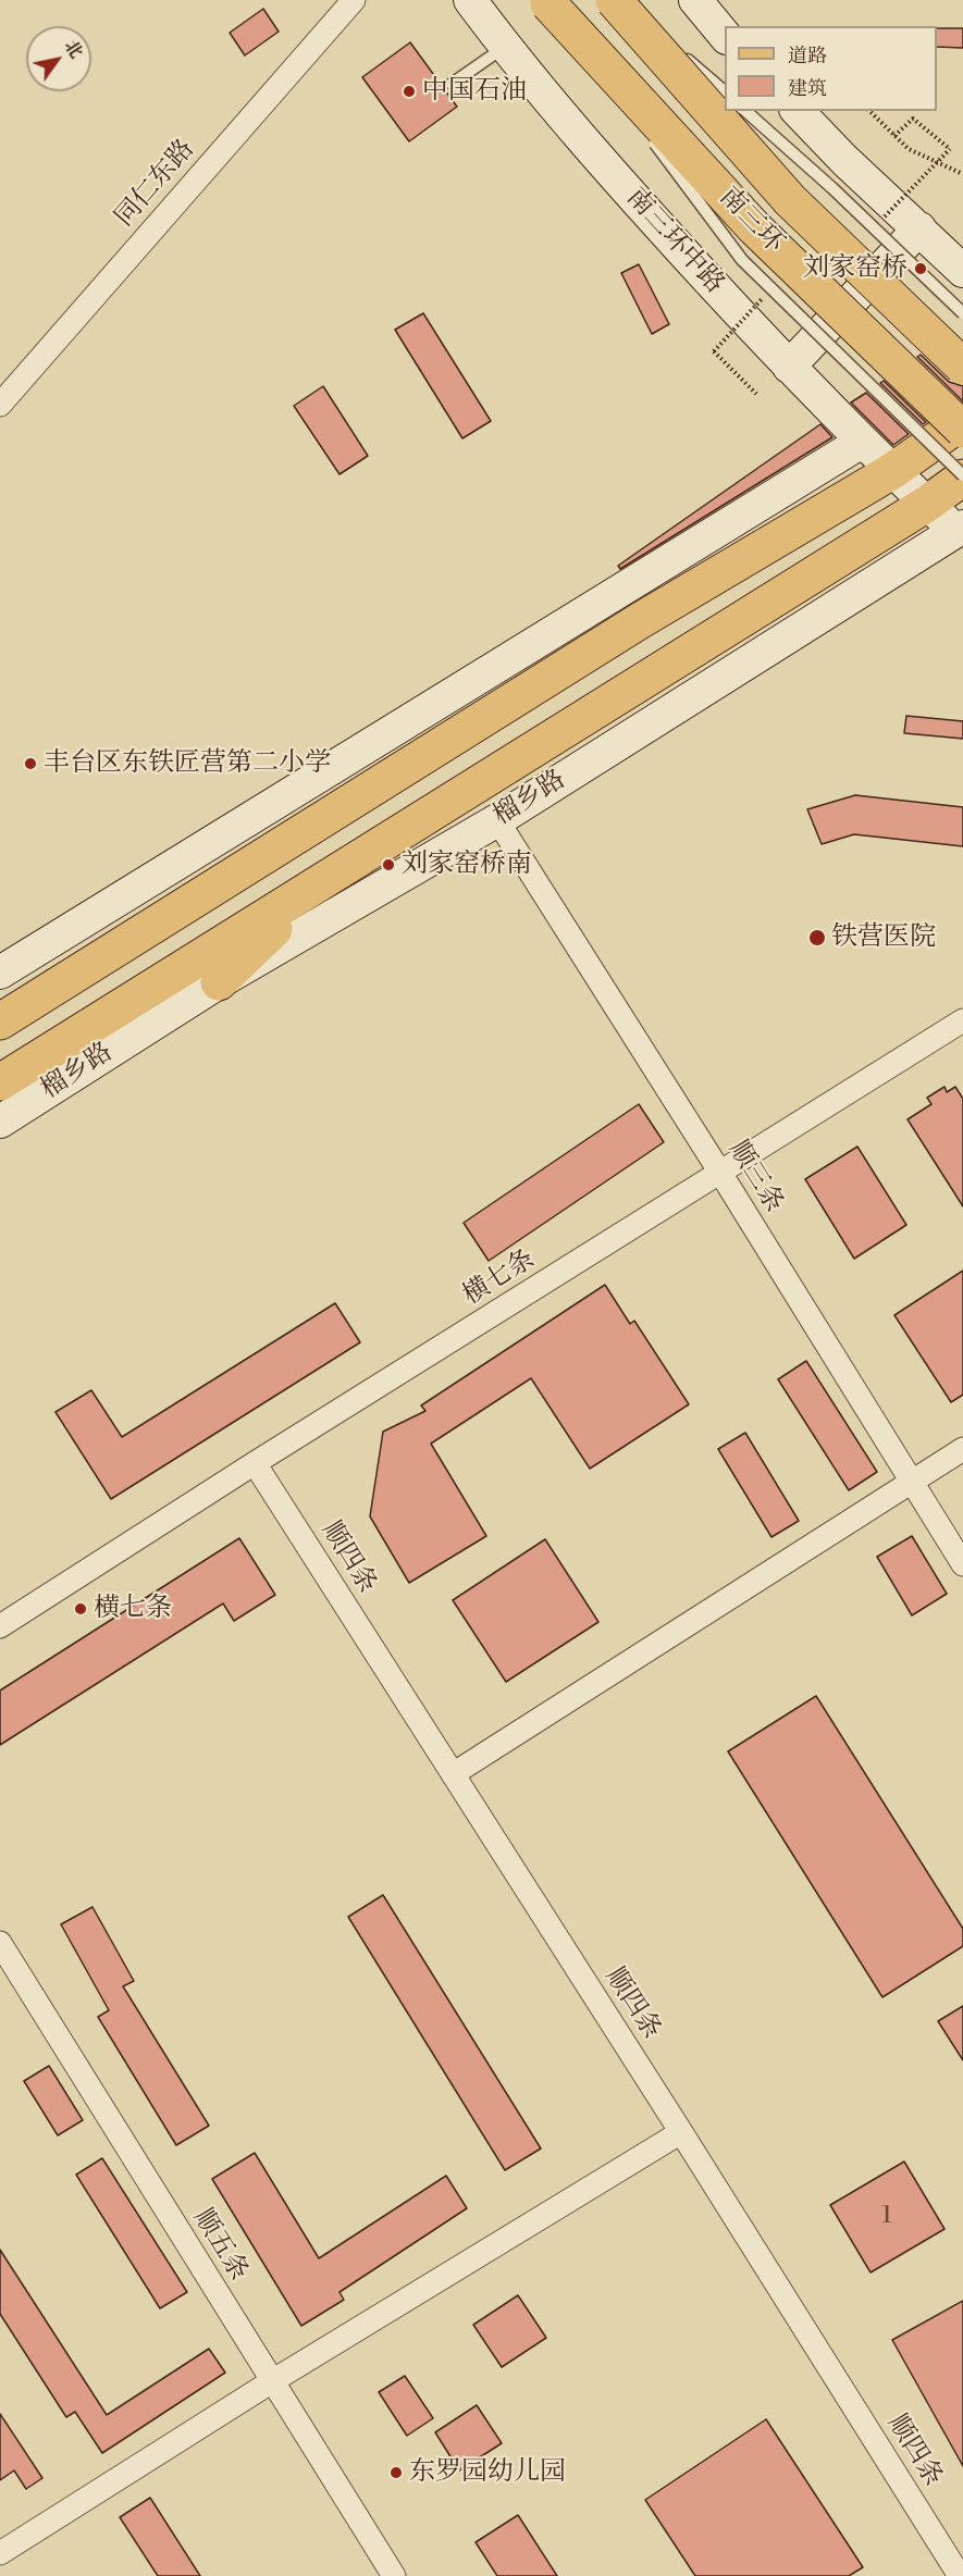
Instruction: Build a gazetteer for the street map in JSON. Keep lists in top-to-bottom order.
{
  "streets": {
    "main road": ["南三环", "榴乡路"],
    "street": [
      "同仁东路",
      "南三环中路",
      "顺三条",
      "横七条",
      "顺四条",
      "顺五条"
    ]
  },
  "crossings": [
    ["南三环中路", "榴乡路"],
    ["榴乡路", "顺三条"],
    ["顺三条", "横七条"],
    ["横七条", "顺四条"]
  ],
  "places": [
    "中国石油",
    "刘家窑桥",
    "丰台区东铁匠营第二小学",
    "刘家窑桥南",
    "铁营医院",
    "横七条",
    "东罗园幼儿园"
  ],
  "house_numbers": ["1"],
  "legend": ["道路", "建筑"],
  "north": "top right"
}
